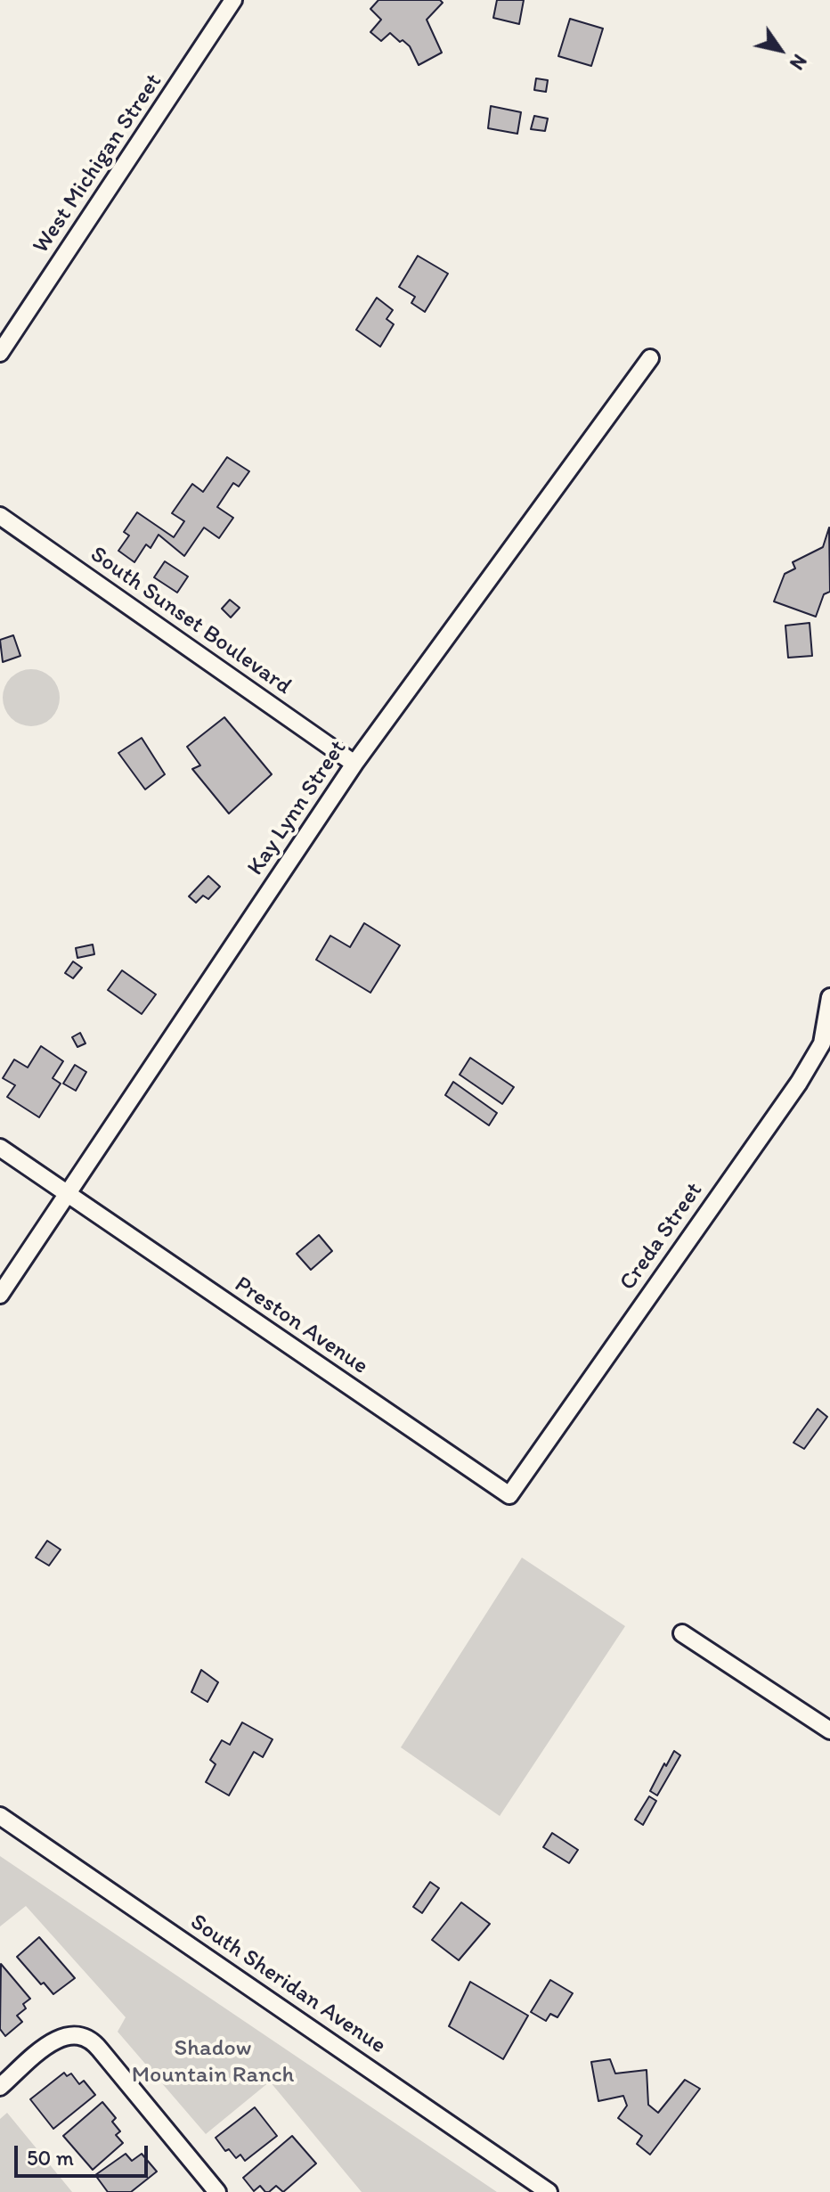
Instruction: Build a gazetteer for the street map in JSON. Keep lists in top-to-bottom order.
{
  "streets": {
    "street": [
      "West Michigan Street",
      "South Sunset Boulevard",
      "Kay Lynn Street",
      "Creda Street",
      "Preston Avenue",
      "South Sheridan Avenue"
    ]
  },
  "crossings": [
    ["South Sunset Boulevard", "Kay Lynn Street"],
    ["Kay Lynn Street", "Preston Avenue"],
    ["Creda Street", "Preston Avenue"]
  ],
  "parks": ["Shadow Mountain Ranch"],
  "scale_bar": "50 m",
  "north": "bottom right"
}
